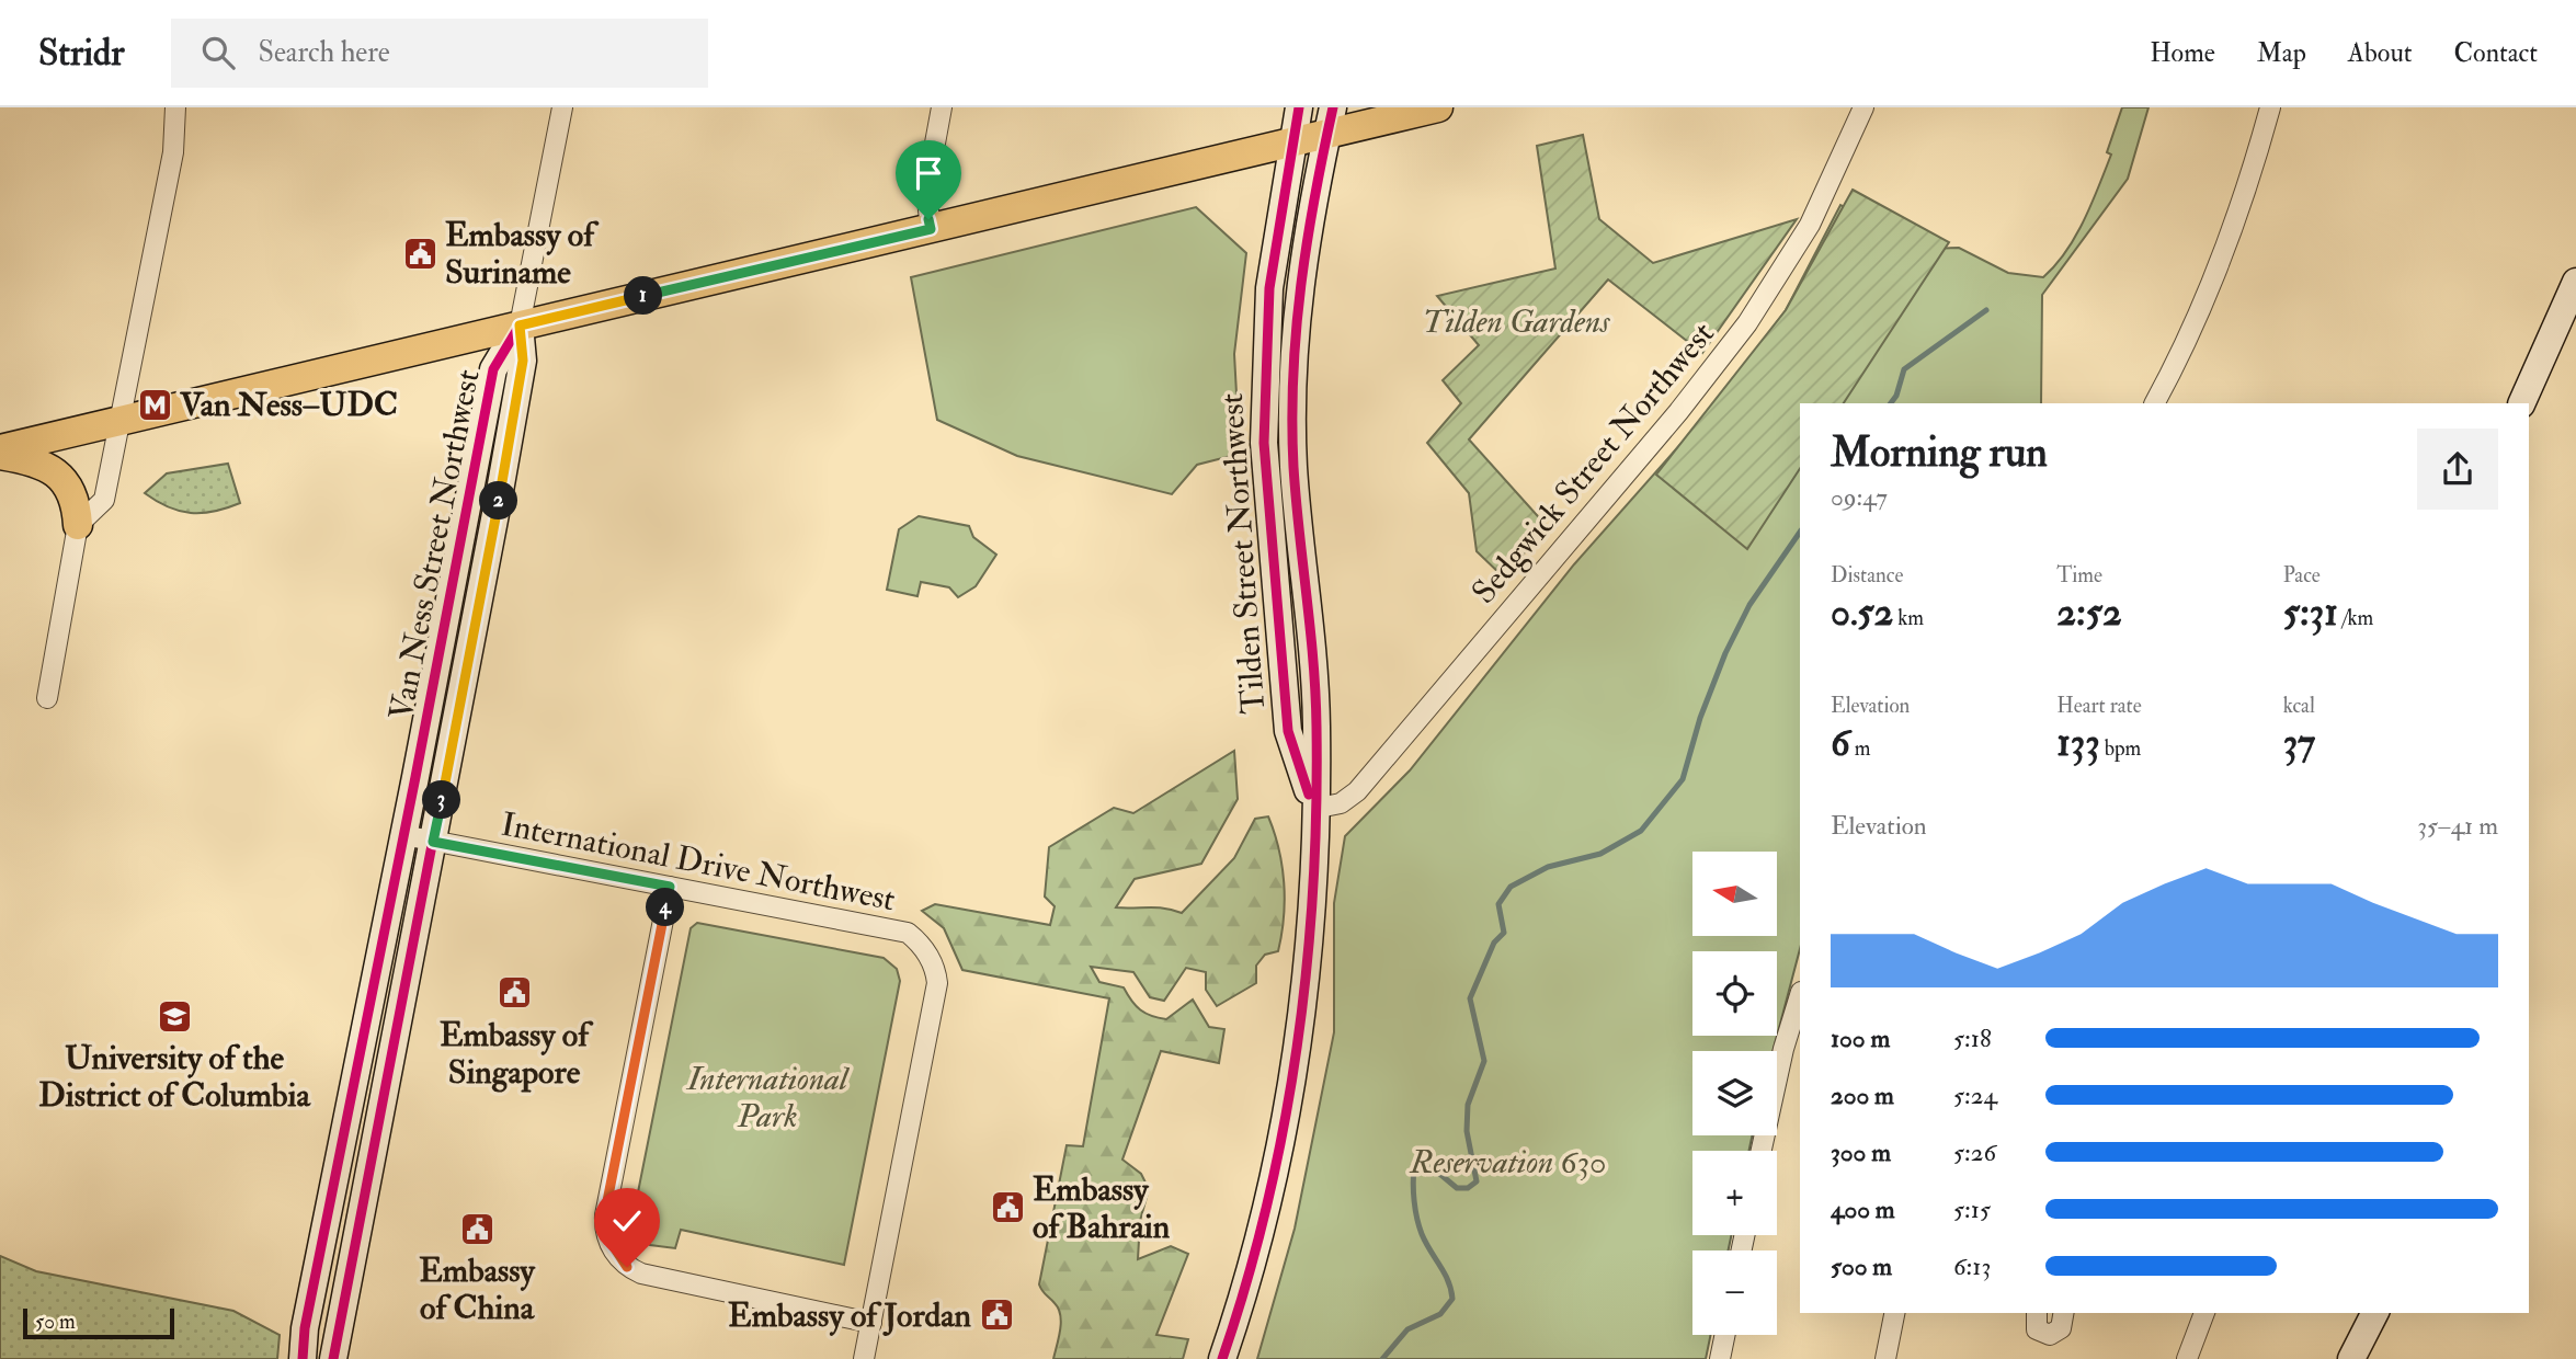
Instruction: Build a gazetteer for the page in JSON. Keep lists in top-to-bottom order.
{
  "streets": {
    "street": [
      "Sedgwick Street Northwest",
      "Van Ness Street Northwest",
      "Tilden Street Northwest",
      "International Drive Northwest"
    ]
  },
  "crossings": [
    ["Sedgwick Street Northwest", "Tilden Street Northwest"],
    ["Van Ness Street Northwest", "International Drive Northwest"]
  ],
  "parks": ["Tilden Gardens", "International Park", "Reservation 630"],
  "places": {
    "public building": [
      "Embassy of Suriname",
      "Embassy of Singapore",
      "Embassy of Bahrain",
      "Embassy of China",
      "Embassy of Jordan"
    ],
    "metro station": ["Van Ness–UDC"],
    "school or university": ["University of the District of Columbia"]
  },
  "scale_bar": "50 m",
  "north": "left",
  "page": {
    "header": "Stridr",
    "search": "Search here",
    "nav": [
      "Home",
      "Map",
      "About",
      "Contact"
    ],
    "pins": [
      "1",
      "2",
      "3",
      "4"
    ],
    "heading": ["Morning run", "09:47"],
    "stats": [
      ["Distance", "0.52 km"],
      ["Time", "2:52"],
      ["Pace", "5:31 /km"],
      ["Elevation", "6 m"],
      ["Heart rate", "133 bpm"],
      ["kcal", "37"]
    ],
    "chart": ["Elevation", "35–41 m"],
    "map_buttons": ["+", "−"],
    "list": [
      {
        "name": "100 m",
        "note": "5:18"
      },
      {
        "name": "200 m",
        "note": "5:24"
      },
      {
        "name": "300 m",
        "note": "5:26"
      },
      {
        "name": "400 m",
        "note": "5:15"
      },
      {
        "name": "500 m",
        "note": "6:13"
      }
    ],
    "scale": "50 m"
  }
}
